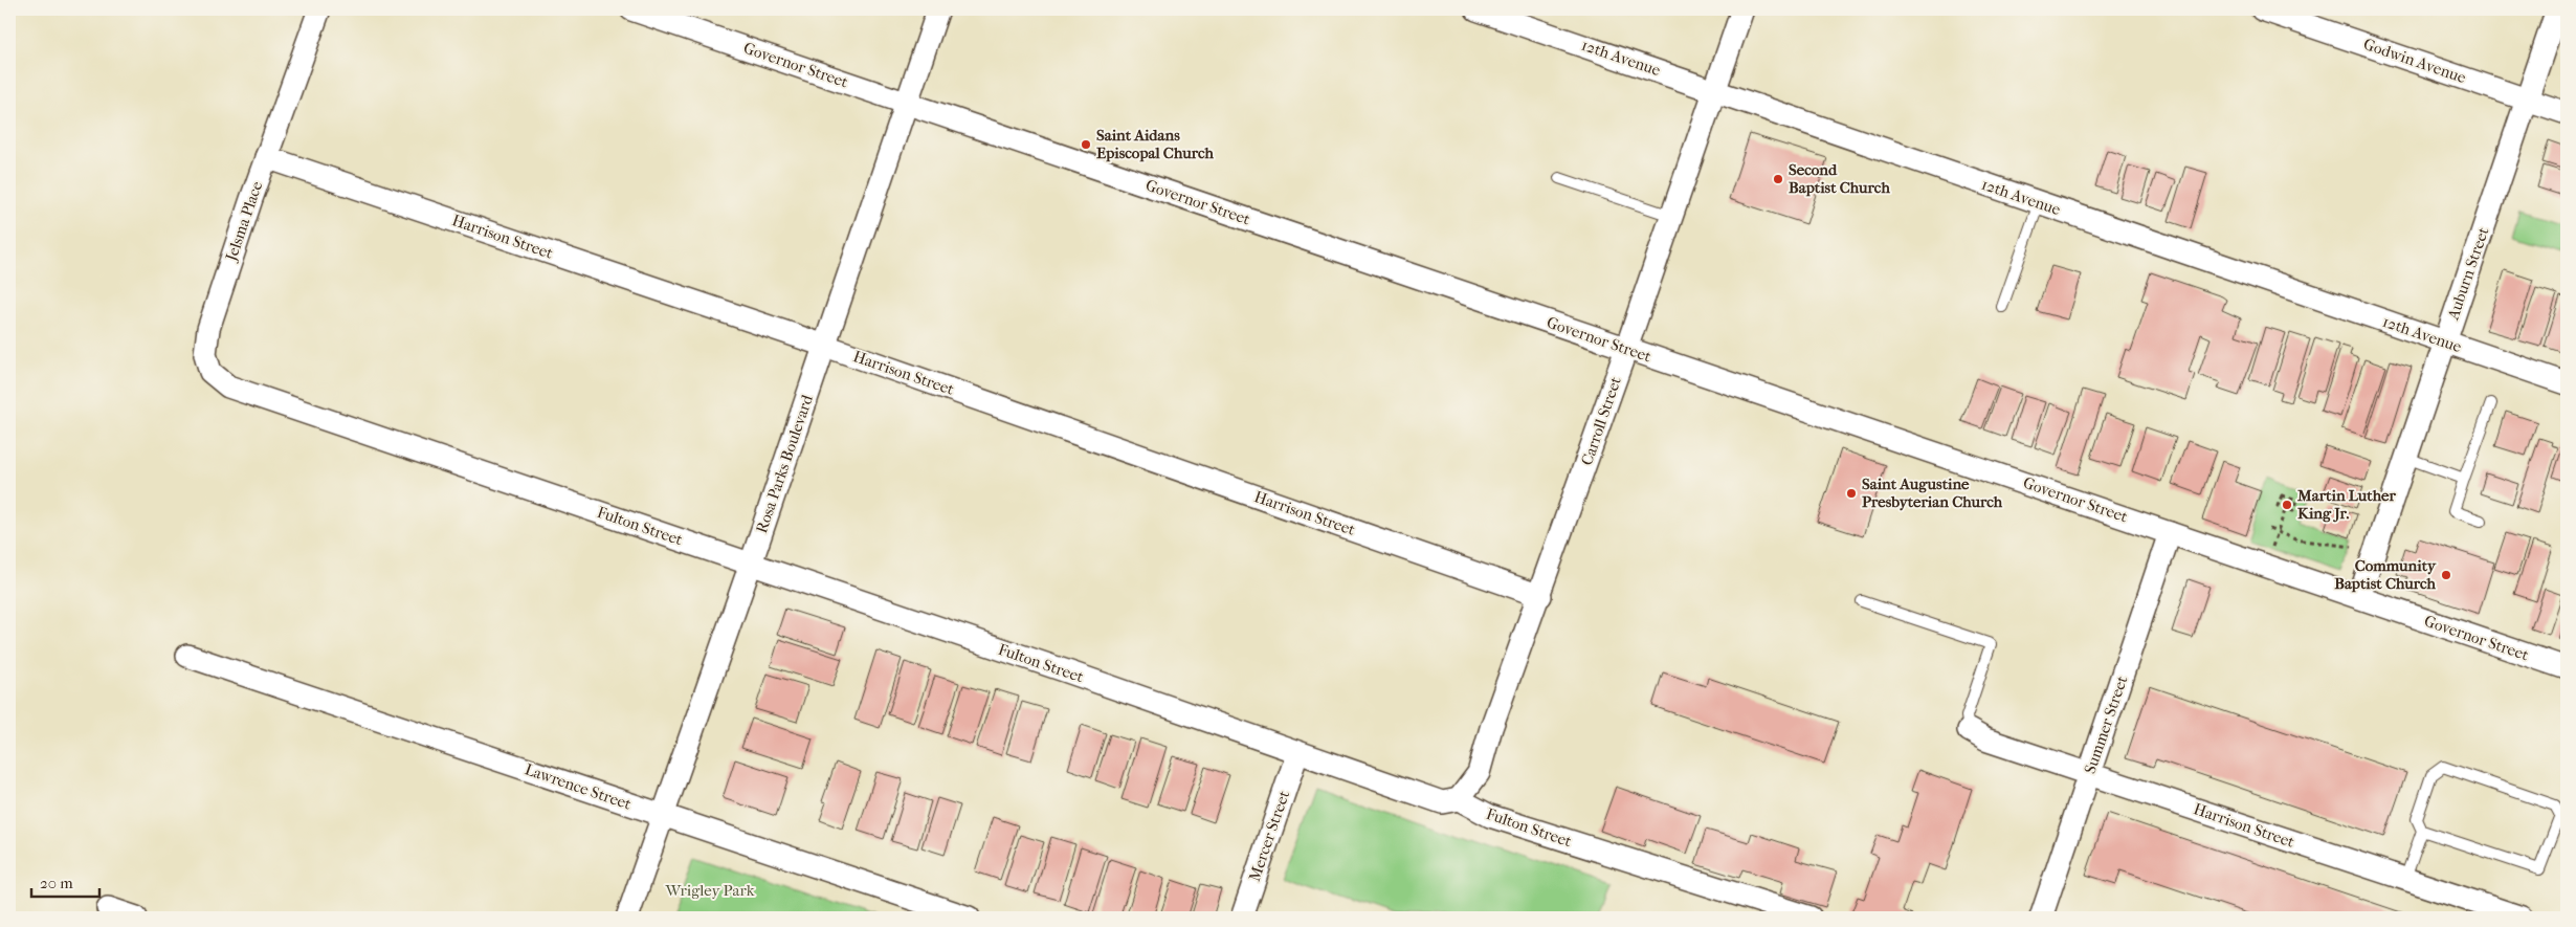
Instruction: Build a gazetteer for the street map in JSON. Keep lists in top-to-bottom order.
{
  "streets": {
    "street": [
      "12th Avenue",
      "Godwin Avenue",
      "Governor Street",
      "Jelsma Place",
      "Harrison Street",
      "Auburn Street",
      "Carroll Street",
      "Rosa Parks Boulevard",
      "Fulton Street",
      "Summer Street",
      "Lawrence Street",
      "Mercer Street"
    ]
  },
  "crossings": [
    ["12th Avenue", "Auburn Street"],
    ["12th Avenue", "Carroll Street"],
    ["Godwin Avenue", "Auburn Street"],
    ["Governor Street", "Auburn Street"],
    ["Governor Street", "Carroll Street"],
    ["Governor Street", "Rosa Parks Boulevard"],
    ["Governor Street", "Summer Street"],
    ["Jelsma Place", "Harrison Street"],
    ["Jelsma Place", "Fulton Street"],
    ["Harrison Street", "Carroll Street"],
    ["Harrison Street", "Rosa Parks Boulevard"],
    ["Harrison Street", "Summer Street"],
    ["Carroll Street", "Fulton Street"],
    ["Rosa Parks Boulevard", "Fulton Street"],
    ["Rosa Parks Boulevard", "Lawrence Street"],
    ["Fulton Street", "Mercer Street"]
  ],
  "parks": ["Wrigley Park"],
  "places": [
    "Saint Aidans Episcopal Church",
    "Second Baptist Church",
    "Saint Augustine Presbyterian Church",
    "Martin Luther King Jr.",
    "Community Baptist Church"
  ],
  "scale_bar": "20 m"
}
